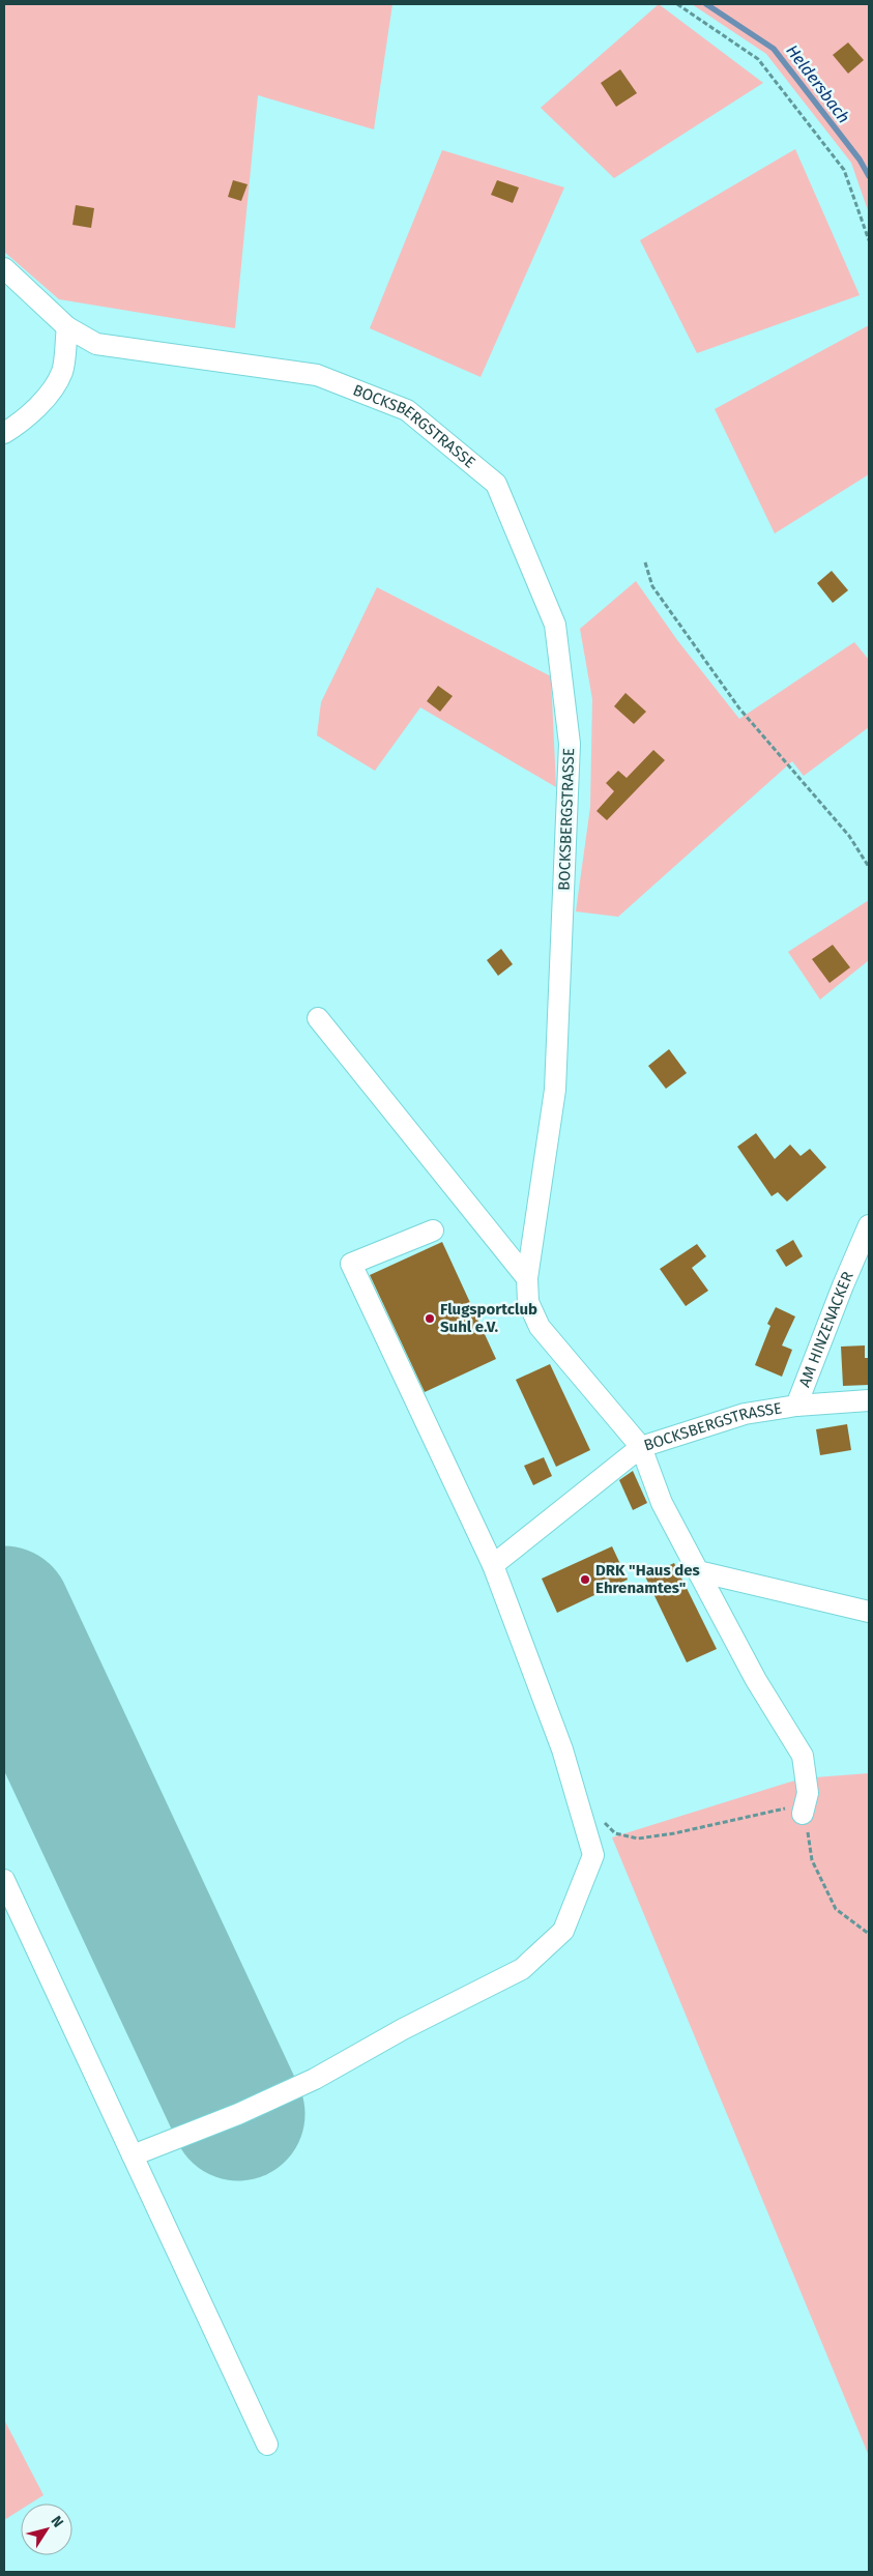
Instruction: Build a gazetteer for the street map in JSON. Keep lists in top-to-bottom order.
{
  "streets": {
    "street": ["BOCKSBERGSTRASSE", "AM HINZENACKER"]
  },
  "crossings": [
    ["BOCKSBERGSTRASSE", "AM HINZENACKER"]
  ],
  "water": ["Heldersbach"],
  "places": ["Flugsportclub Suhl e.V.", "DRK \"Haus des Ehrenamtes\""],
  "north": "top right"
}
